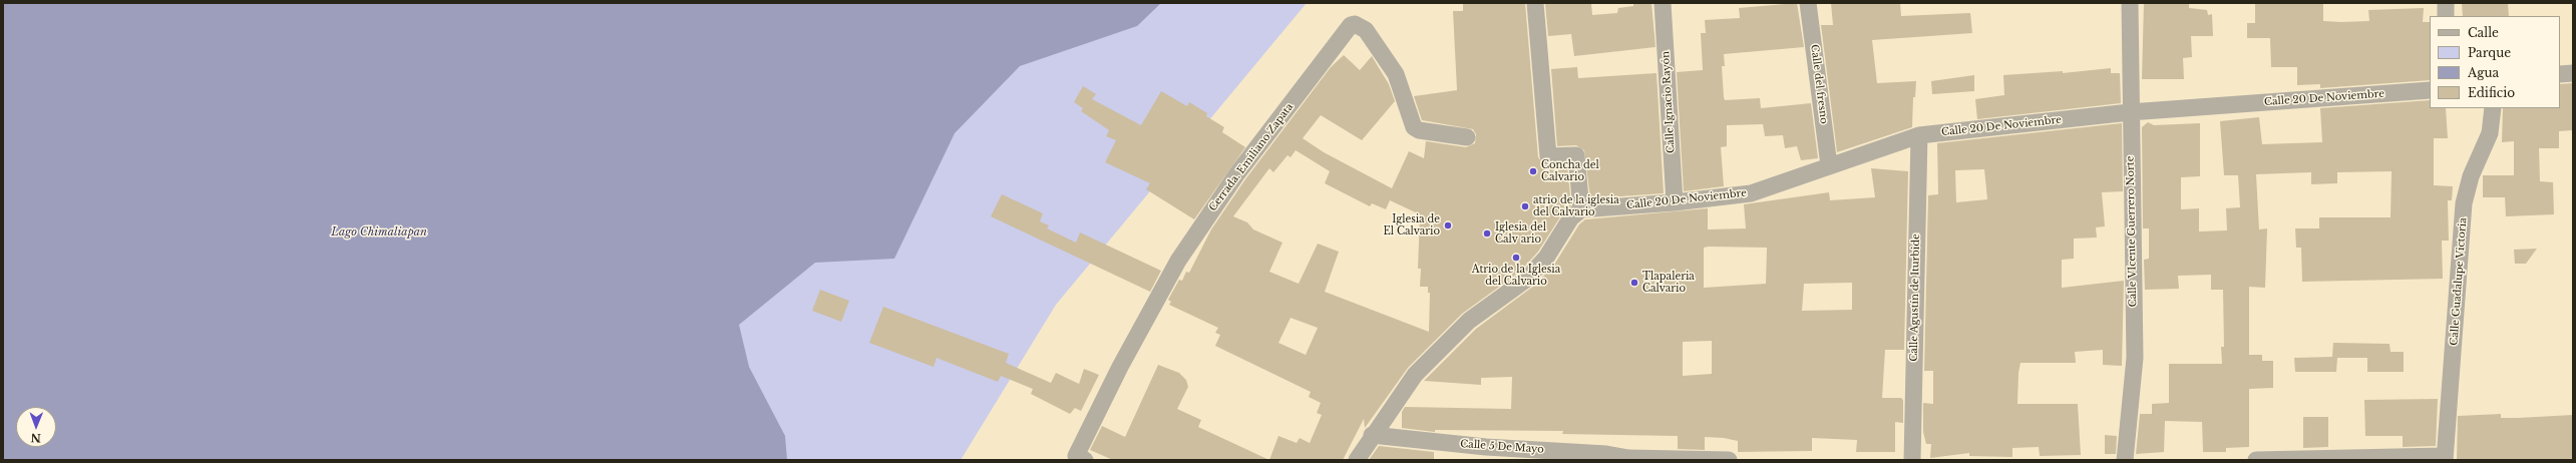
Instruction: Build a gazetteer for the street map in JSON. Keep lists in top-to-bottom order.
{
  "streets": {
    "street": [
      "Calle del fresno",
      "Calle 20 De Noviembre",
      "Calle Ignacio Rayón",
      "Cerrada. Emiliano Zapata",
      "Calle VIcente Guerrero Norte",
      "Calle Guadalupe Victoria",
      "Calle Agustín de Iturbide",
      "Calle 5 De Mayo"
    ]
  },
  "crossings": [
    ["Calle del fresno", "Calle 20 De Noviembre"],
    ["Calle 20 De Noviembre", "Calle Ignacio Rayón"],
    ["Calle 20 De Noviembre", "Calle VIcente Guerrero Norte"],
    ["Calle 20 De Noviembre", "Calle Agustín de Iturbide"]
  ],
  "water": ["Lago Chimaliapan"],
  "places": [
    "Concha del Calvario",
    "atrio de la iglesia del Calvario",
    "Iglesia de El Calvario",
    "Iglesia del Calv ario",
    "Atrio de la Iglesia del Calvario",
    "Tlapaleria Calvario"
  ],
  "legend": [
    "Calle",
    "Parque",
    "Agua",
    "Edificio"
  ],
  "north": "bottom"
}
